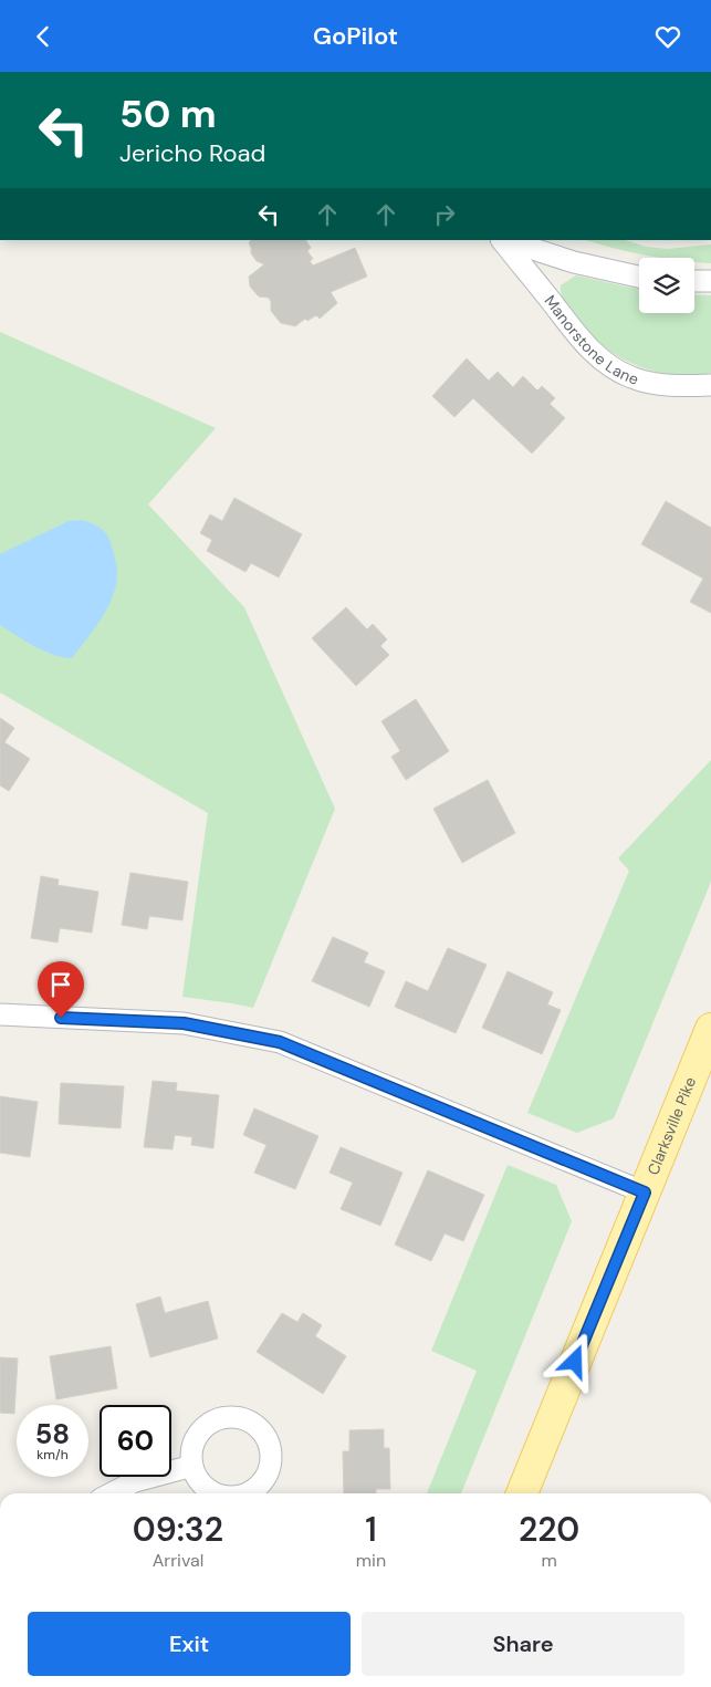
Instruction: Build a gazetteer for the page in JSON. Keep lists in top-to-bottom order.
{
  "streets": {
    "main road": ["Clarksville Pike"],
    "street": ["Manorstone Lane"]
  },
  "page": {
    "header": "GoPilot",
    "turn": ["50 m", "Jericho Road"],
    "speed": "58 km/h",
    "limit": "60",
    "eta": [
      "09:32",
      "Arrival",
      "1",
      "min",
      "220",
      "m"
    ],
    "buttons": ["Exit", "Share"]
  }
}
